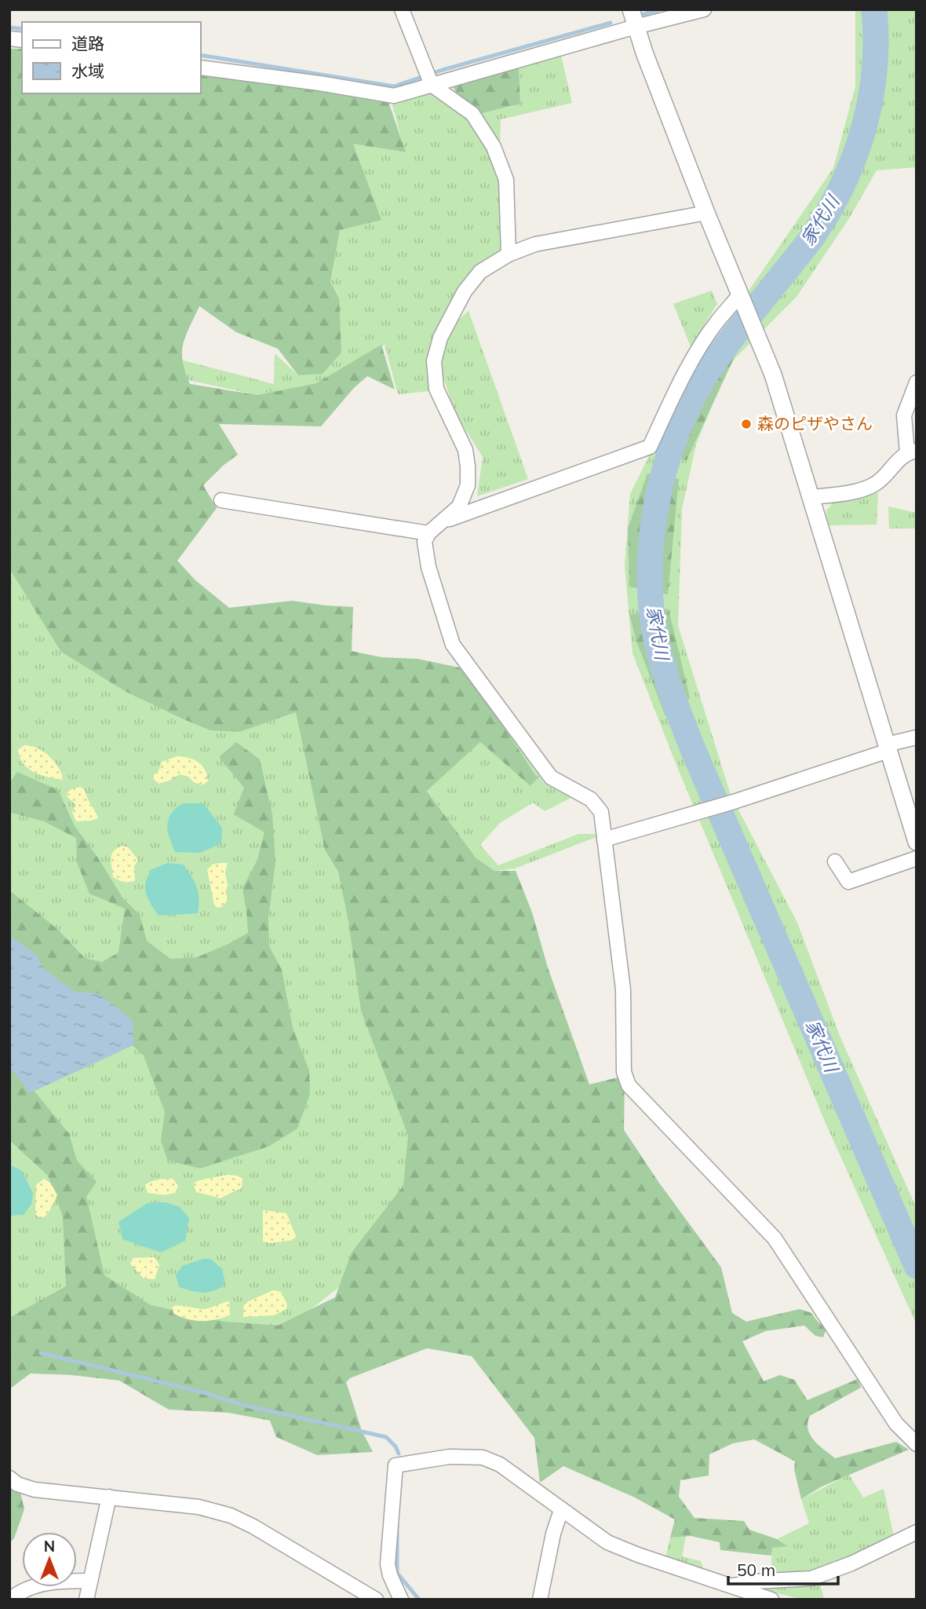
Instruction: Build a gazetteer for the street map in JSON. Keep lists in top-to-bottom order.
{
  "water": ["家代川"],
  "places": ["森のピザやさん"],
  "legend": ["道路", "水域"],
  "scale_bar": "50 m",
  "north": "top"
}
